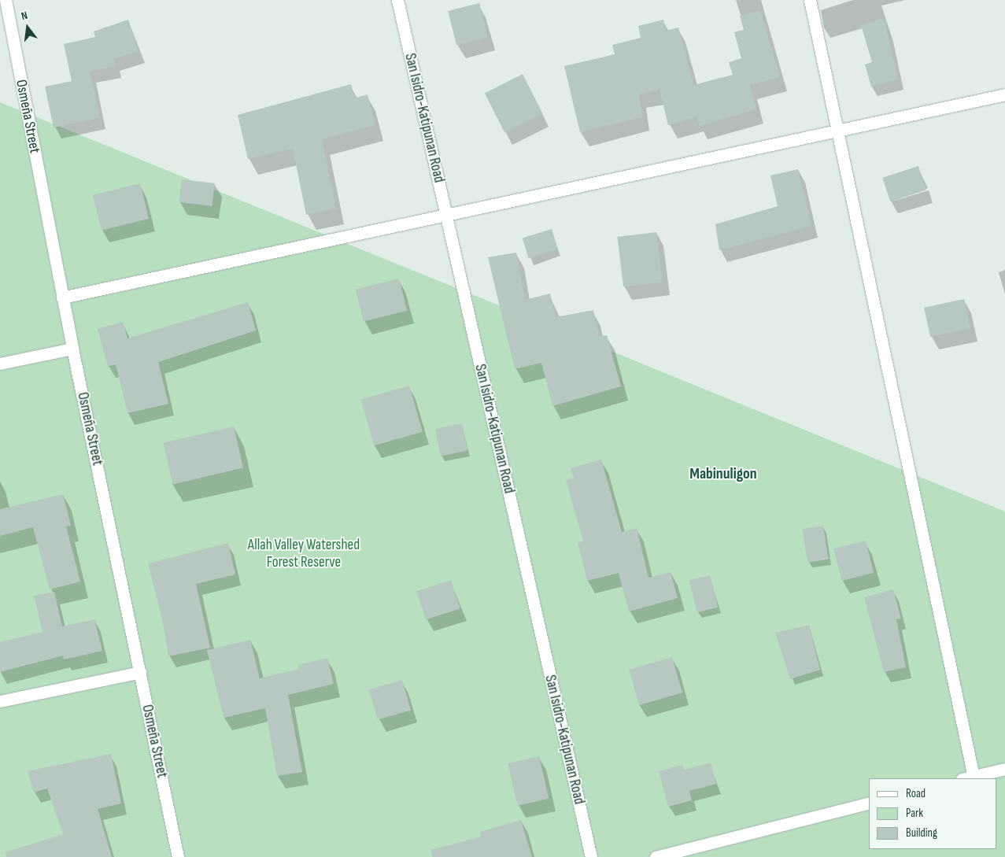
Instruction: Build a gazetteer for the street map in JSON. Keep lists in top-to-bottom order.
{
  "streets": {
    "street": ["Osmeña Street", "San Isidro-Katipunan Road"]
  },
  "districts": ["Mabinuligon"],
  "parks": ["Allah Valley Watershed Forest Reserve"],
  "legend": ["Road", "Park", "Building"],
  "north": "top"
}
